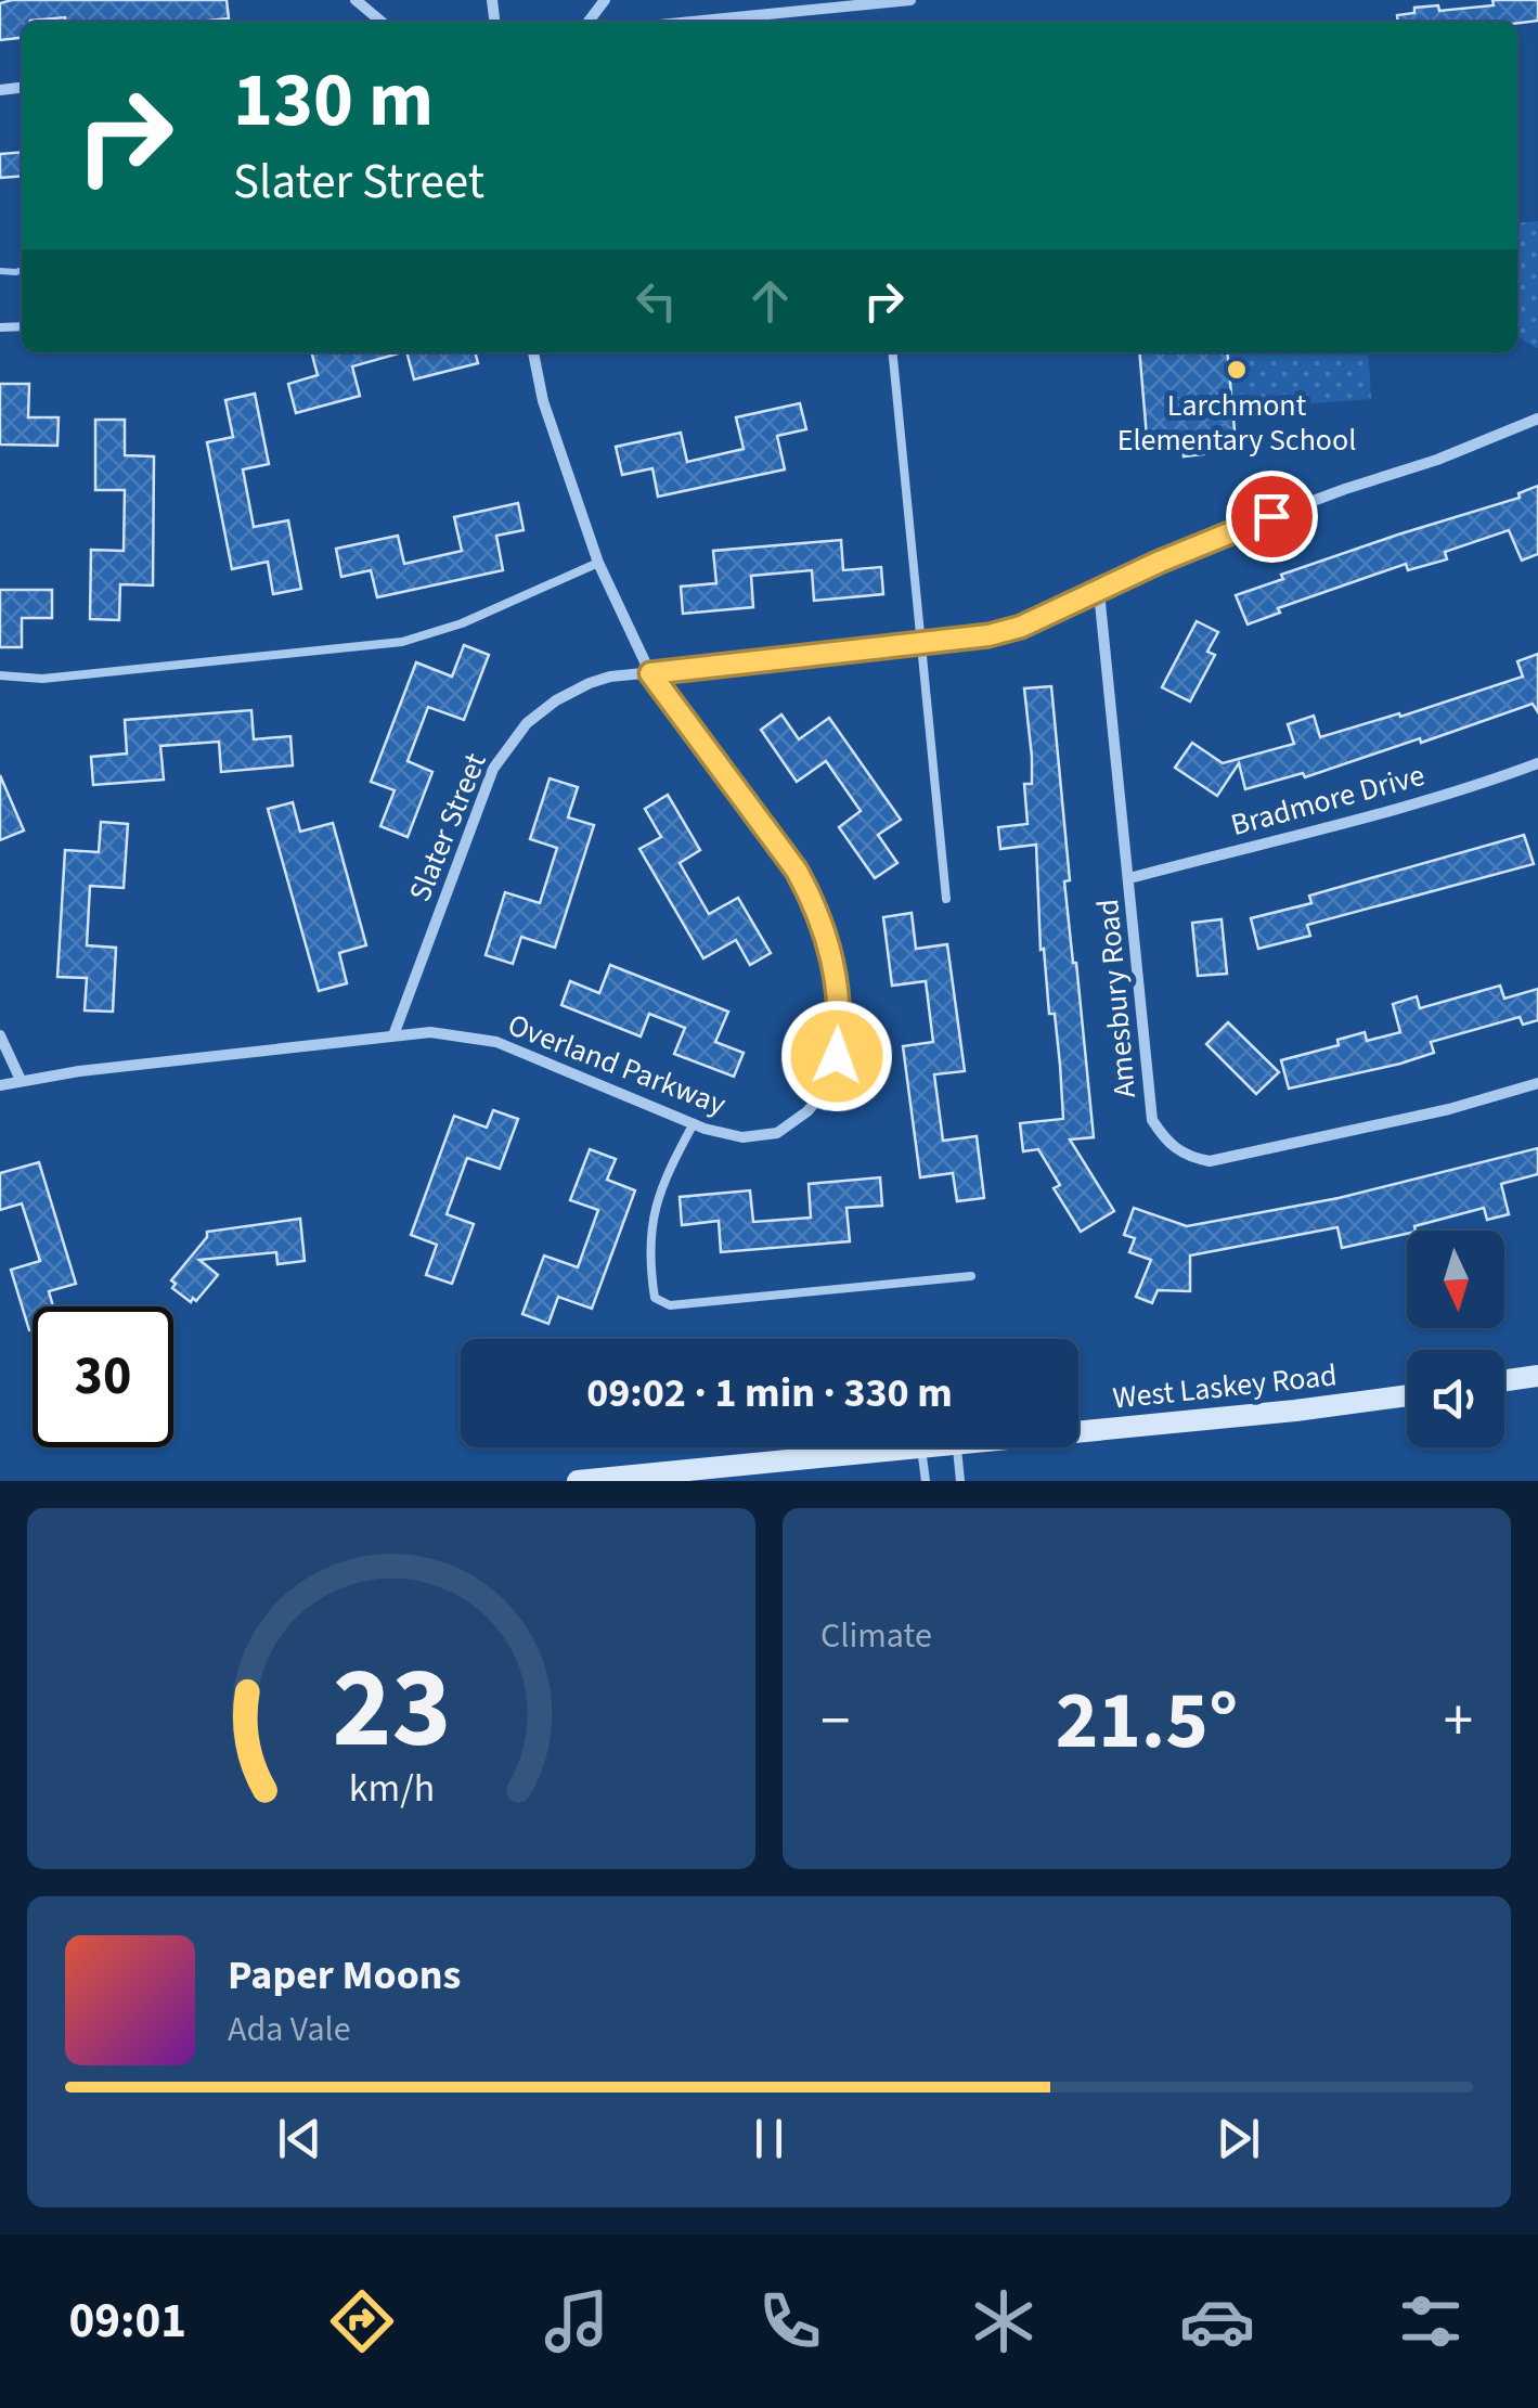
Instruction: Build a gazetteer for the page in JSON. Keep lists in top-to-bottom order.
{
  "streets": {
    "main road": ["West Laskey Road"],
    "street": [
      "Bradmore Drive",
      "Slater Street",
      "Amesbury Road",
      "Overland Parkway"
    ]
  },
  "crossings": [
    ["Bradmore Drive", "Amesbury Road"],
    ["Slater Street", "Amesbury Road"],
    ["Slater Street", "Overland Parkway"]
  ],
  "places": ["Larchmont Elementary School"],
  "north": "bottom",
  "page": {
    "turn": ["130 m", "Slater Street"],
    "limit": "30",
    "trip": "09:02 · 1 min · 330 m",
    "tile": "Climate",
    "heat": ["−", "21.5°", "+"],
    "song": ["Paper Moons", "Ada Vale"],
    "tabs": "09:01",
    "gauge": ["23", "km/h"]
  }
}
